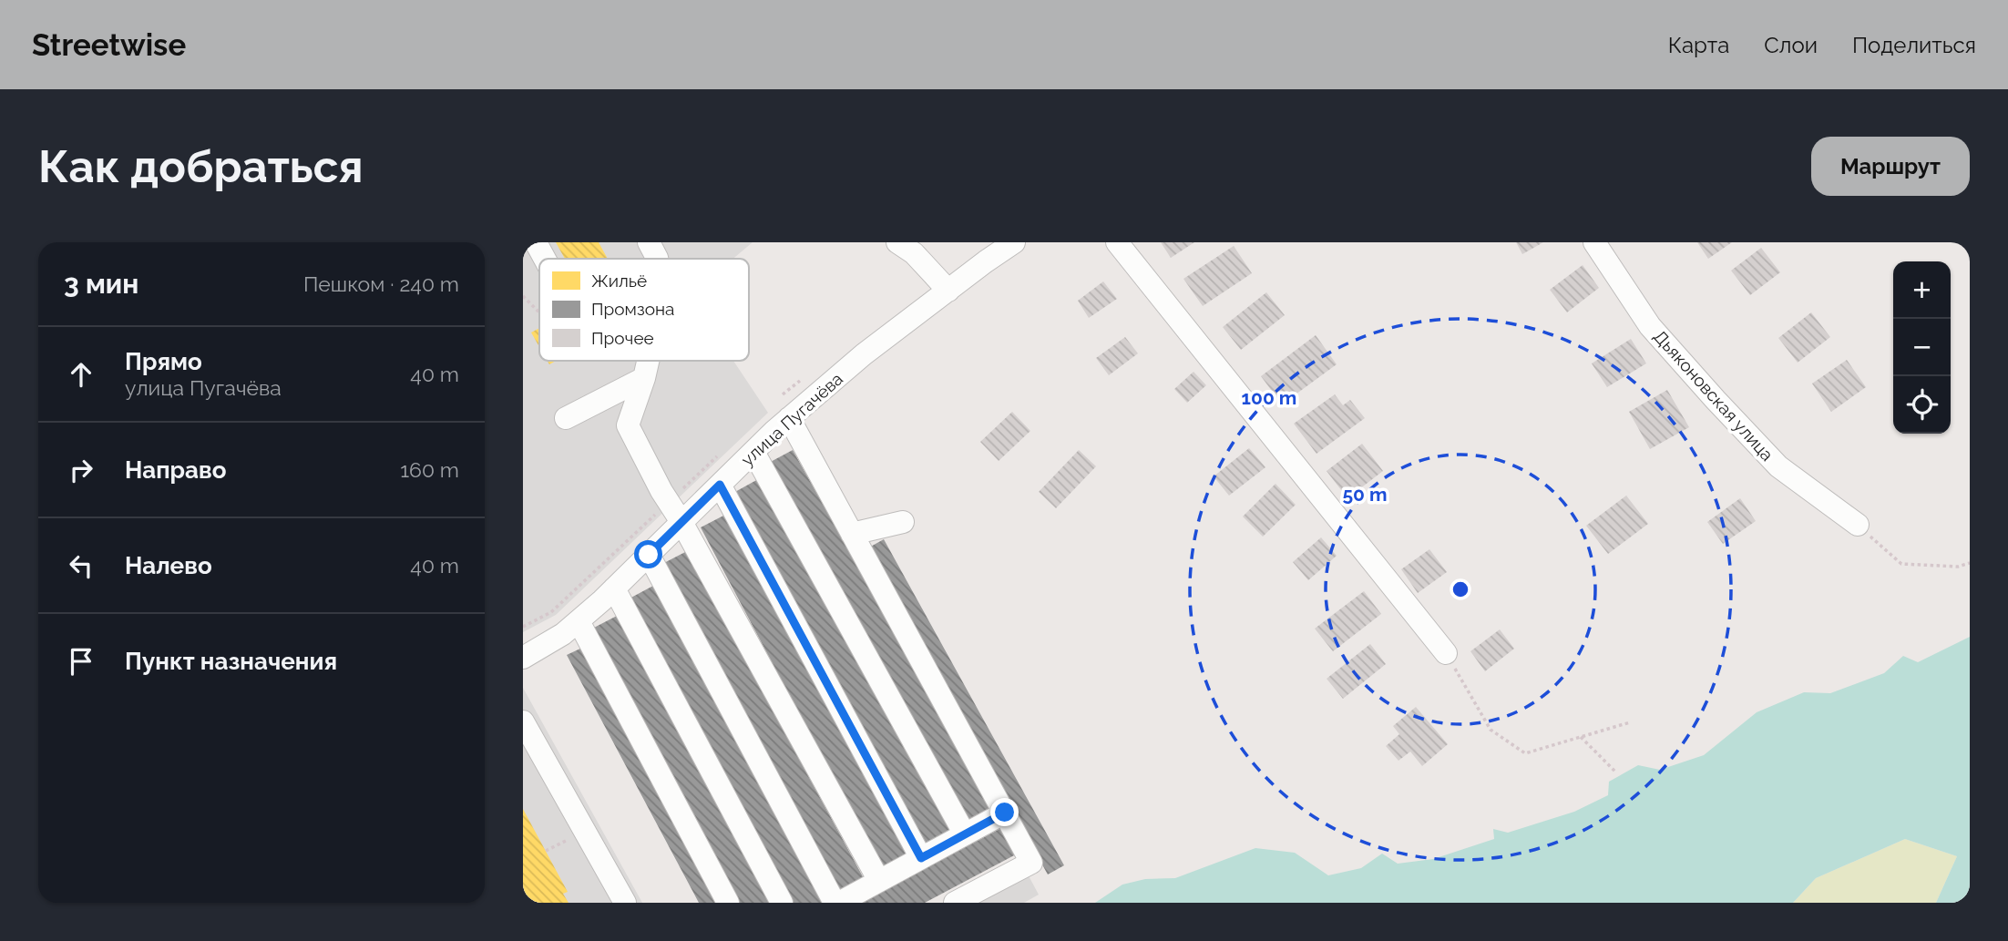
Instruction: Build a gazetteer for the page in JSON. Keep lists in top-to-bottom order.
{
  "streets": {
    "street": ["Дьяконовская улица", "улица Пугачёва"]
  },
  "legend": ["Жильё", "Промзона", "Прочее"],
  "page": {
    "header": "Streetwise",
    "nav": ["Карта", "Слои", "Поделиться"],
    "buttons": "Маршрут",
    "title": "Как добраться",
    "heading": ["3 мин", "Пешком · 240 m"],
    "map_buttons": ["+", "−"],
    "list": [
      ["Прямо", "улица Пугачёва", "40 m"],
      ["Направо", "160 m"],
      ["Налево", "40 m"],
      "Пункт назначения"
    ]
  },
  "rings": ["100 m", "50 m"]
}
